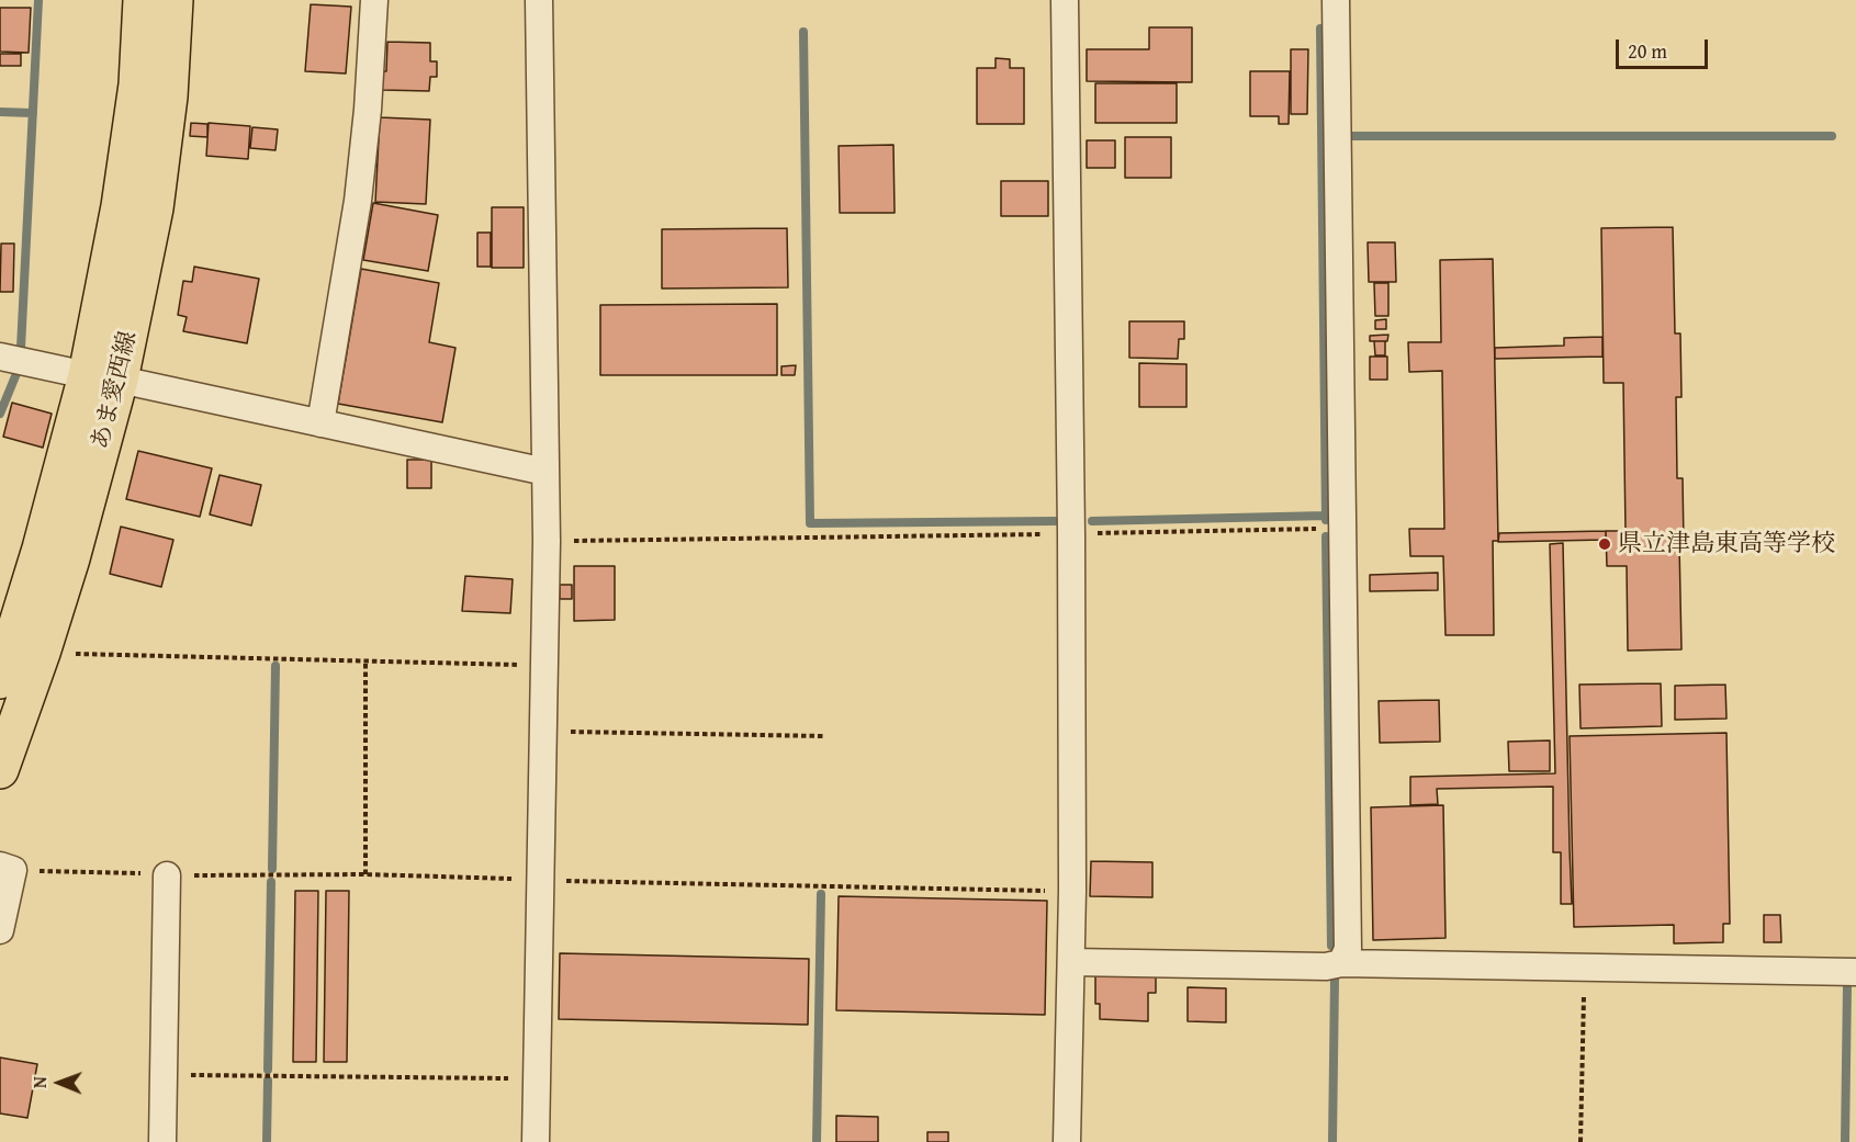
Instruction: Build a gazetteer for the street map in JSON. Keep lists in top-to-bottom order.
{
  "streets": {
    "main road": ["あま愛西線"]
  },
  "places": ["県立津島東高等学校"],
  "scale_bar": "20 m",
  "north": "left"
}
